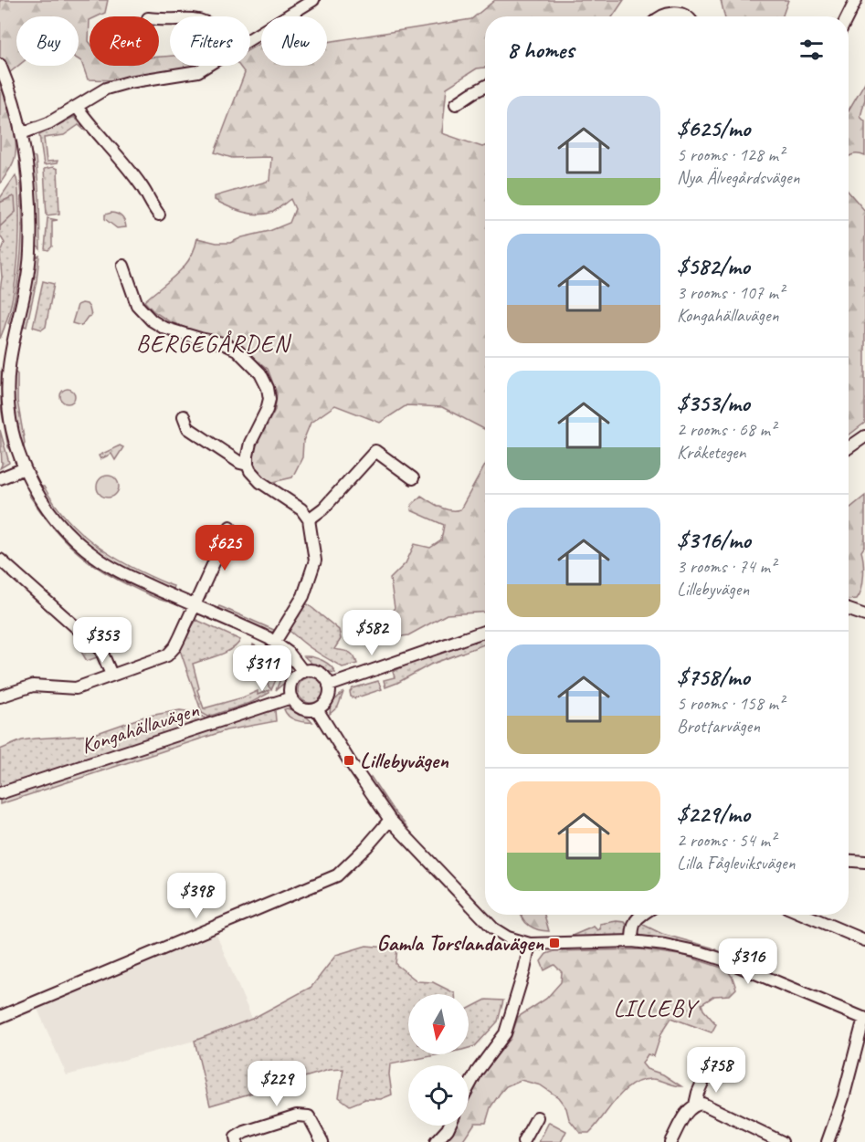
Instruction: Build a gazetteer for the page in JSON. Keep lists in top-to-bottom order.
{
  "streets": {
    "street": ["Kongahällavägen"]
  },
  "districts": ["BERGEGÅRDEN", "LILLEBY"],
  "places": {
    "transit": ["Lillebyvägen", "Gamla Torslandavägen"]
  },
  "north": "bottom",
  "page": {
    "chip": [
      "Buy",
      "Rent",
      "Filters",
      "New"
    ],
    "heading": "8 homes",
    "list": [
      {
        "name": "$625/mo",
        "note": "5 rooms · 128 m² · Nya Älvegårdsvägen"
      },
      {
        "name": "$582/mo",
        "note": "3 rooms · 107 m² · Kongahällavägen"
      },
      {
        "name": "$353/mo",
        "note": "2 rooms · 68 m² · Kråketegen"
      },
      {
        "name": "$316/mo",
        "note": "3 rooms · 74 m² · Lillebyvägen"
      },
      {
        "name": "$758/mo",
        "note": "5 rooms · 158 m² · Brottarvägen"
      },
      {
        "name": "$229/mo",
        "note": "2 rooms · 54 m² · Lilla Fågleviksvägen"
      }
    ],
    "price": [
      "$625",
      "$582",
      "$353",
      "$311",
      "$398",
      "$316",
      "$758",
      "$229"
    ]
  }
}
